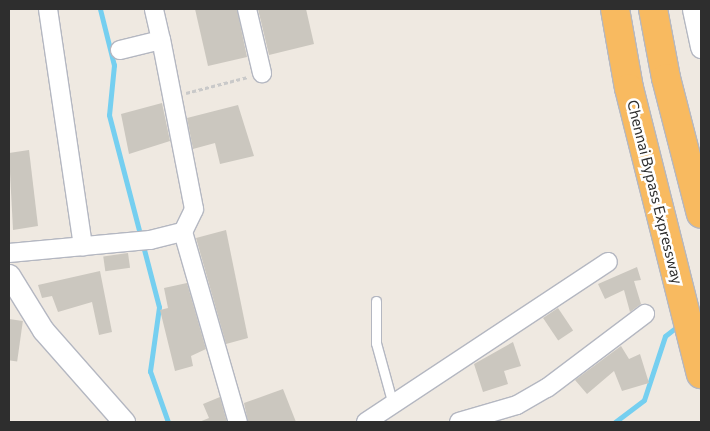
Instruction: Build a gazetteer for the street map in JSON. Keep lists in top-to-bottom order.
{
  "streets": {
    "highway": ["Chennai Bypass Expressway"]
  }
}
